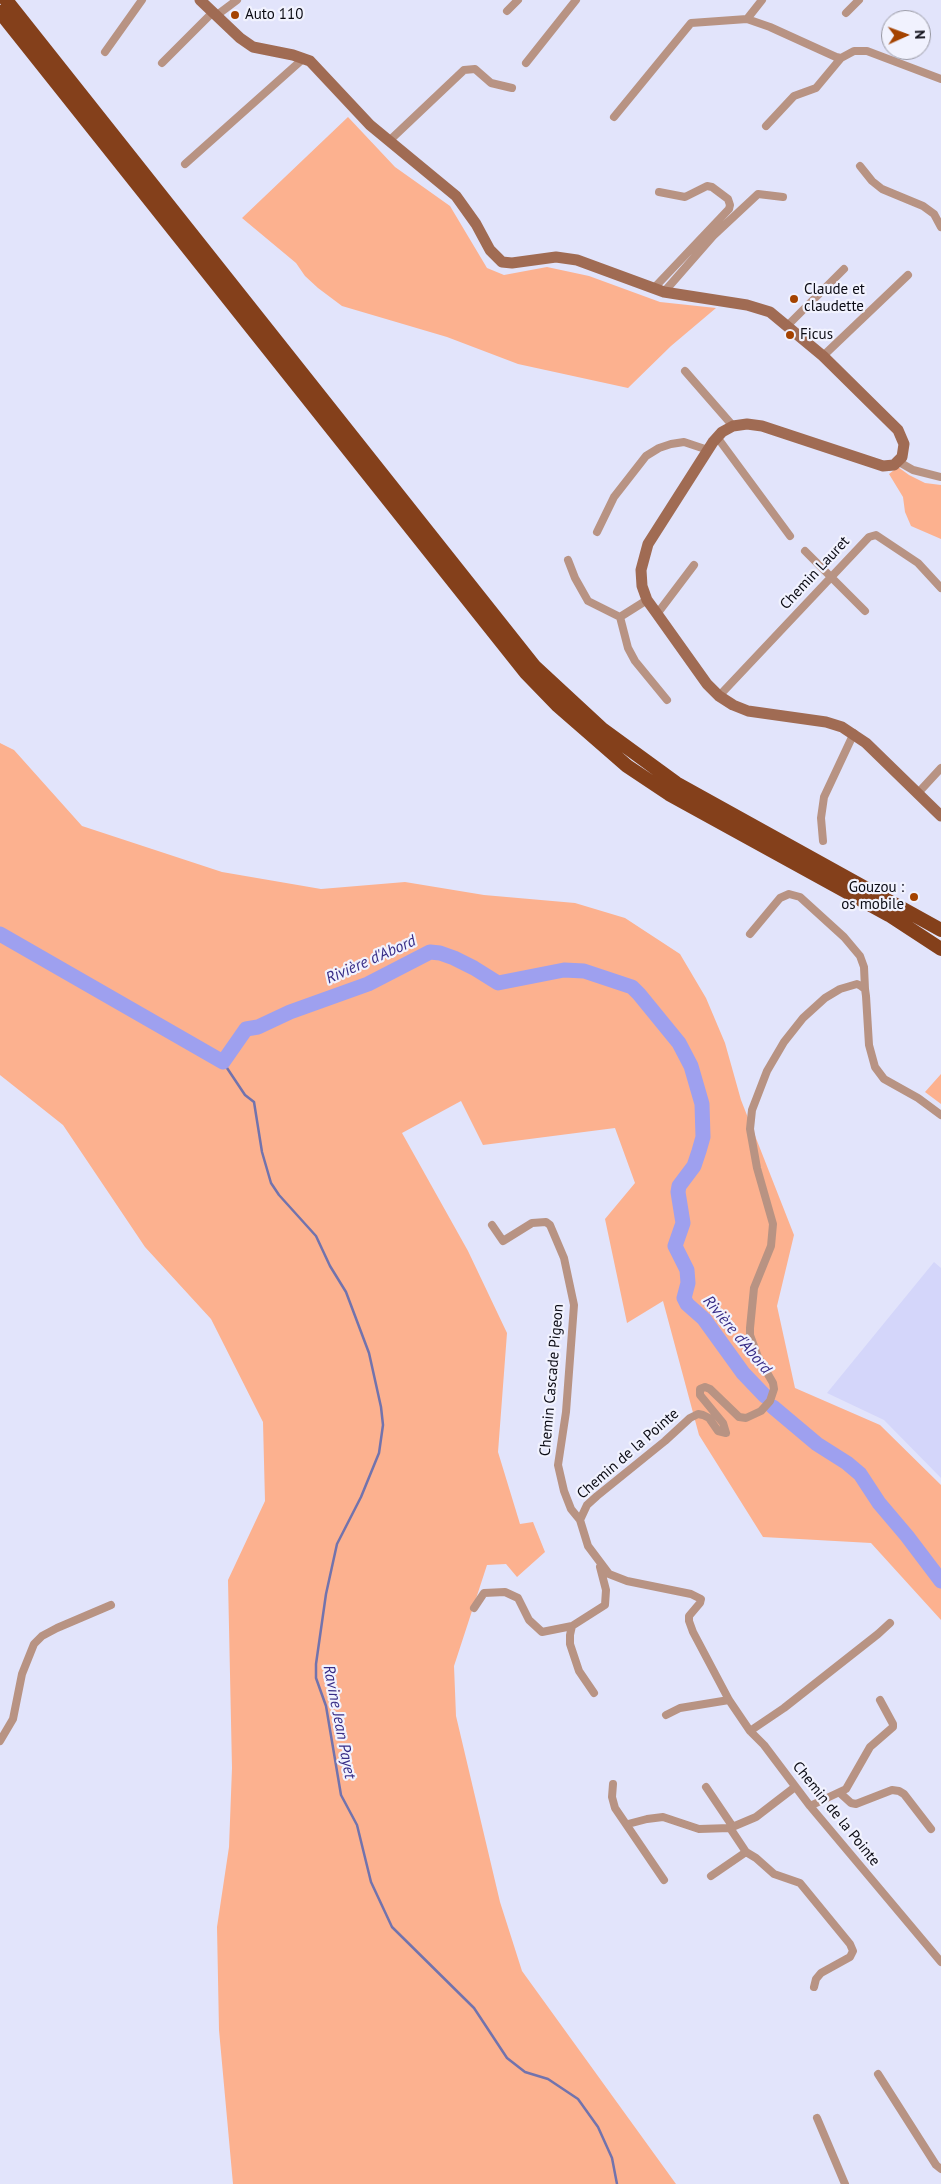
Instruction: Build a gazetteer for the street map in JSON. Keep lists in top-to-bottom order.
{
  "streets": {
    "street": ["Chemin Lauret", "Chemin Cascade Pigeon", "Chemin de la Pointe"]
  },
  "crossings": [
    ["Chemin Cascade Pigeon", "Chemin de la Pointe"]
  ],
  "water": ["Rivière d'Abord", "Ravine Jean Payet"],
  "places": [
    "Auto 110",
    "Claude et claudette",
    "Ficus",
    "Gouzou : os mobile"
  ],
  "north": "right"
}
